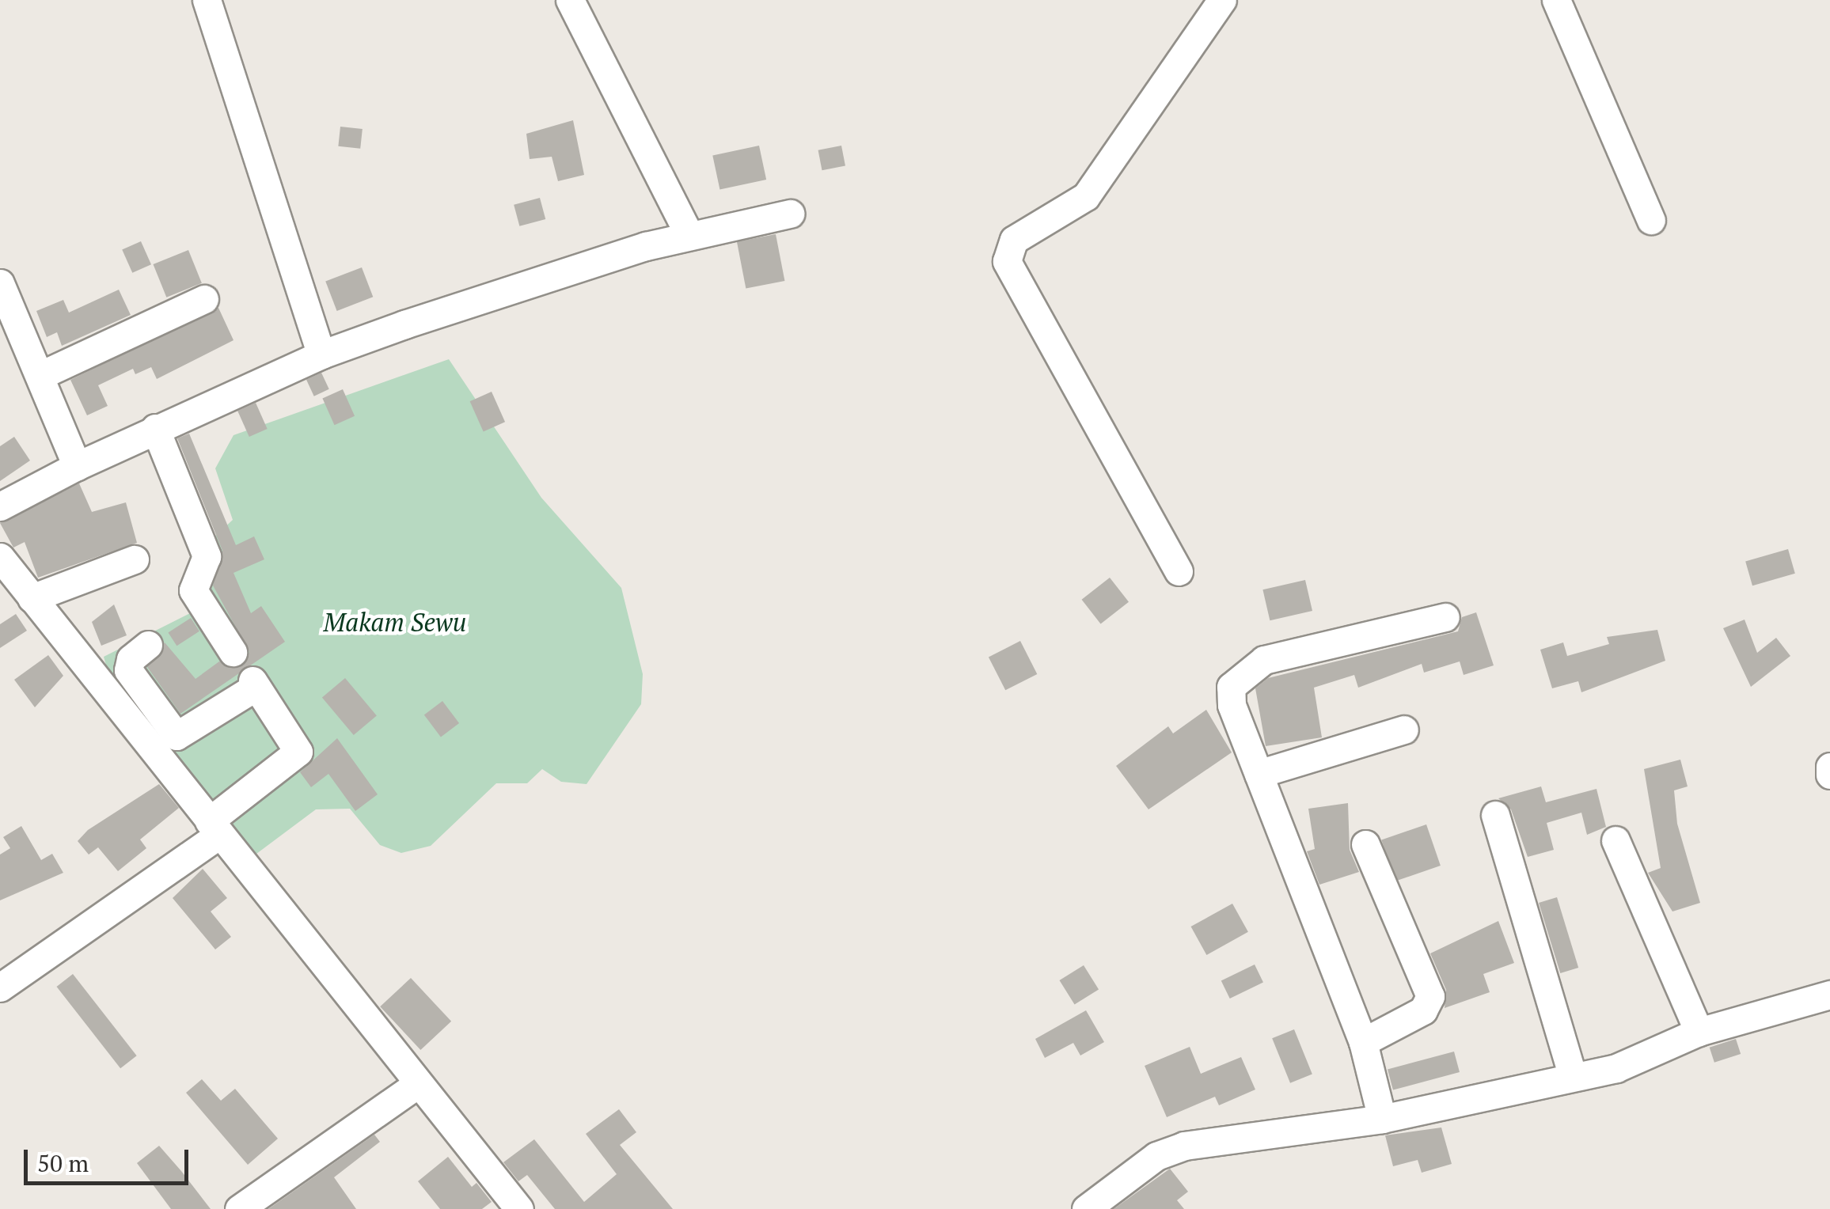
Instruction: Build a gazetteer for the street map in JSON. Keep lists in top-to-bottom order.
{
  "parks": ["Makam Sewu"],
  "scale_bar": "50 m"
}
